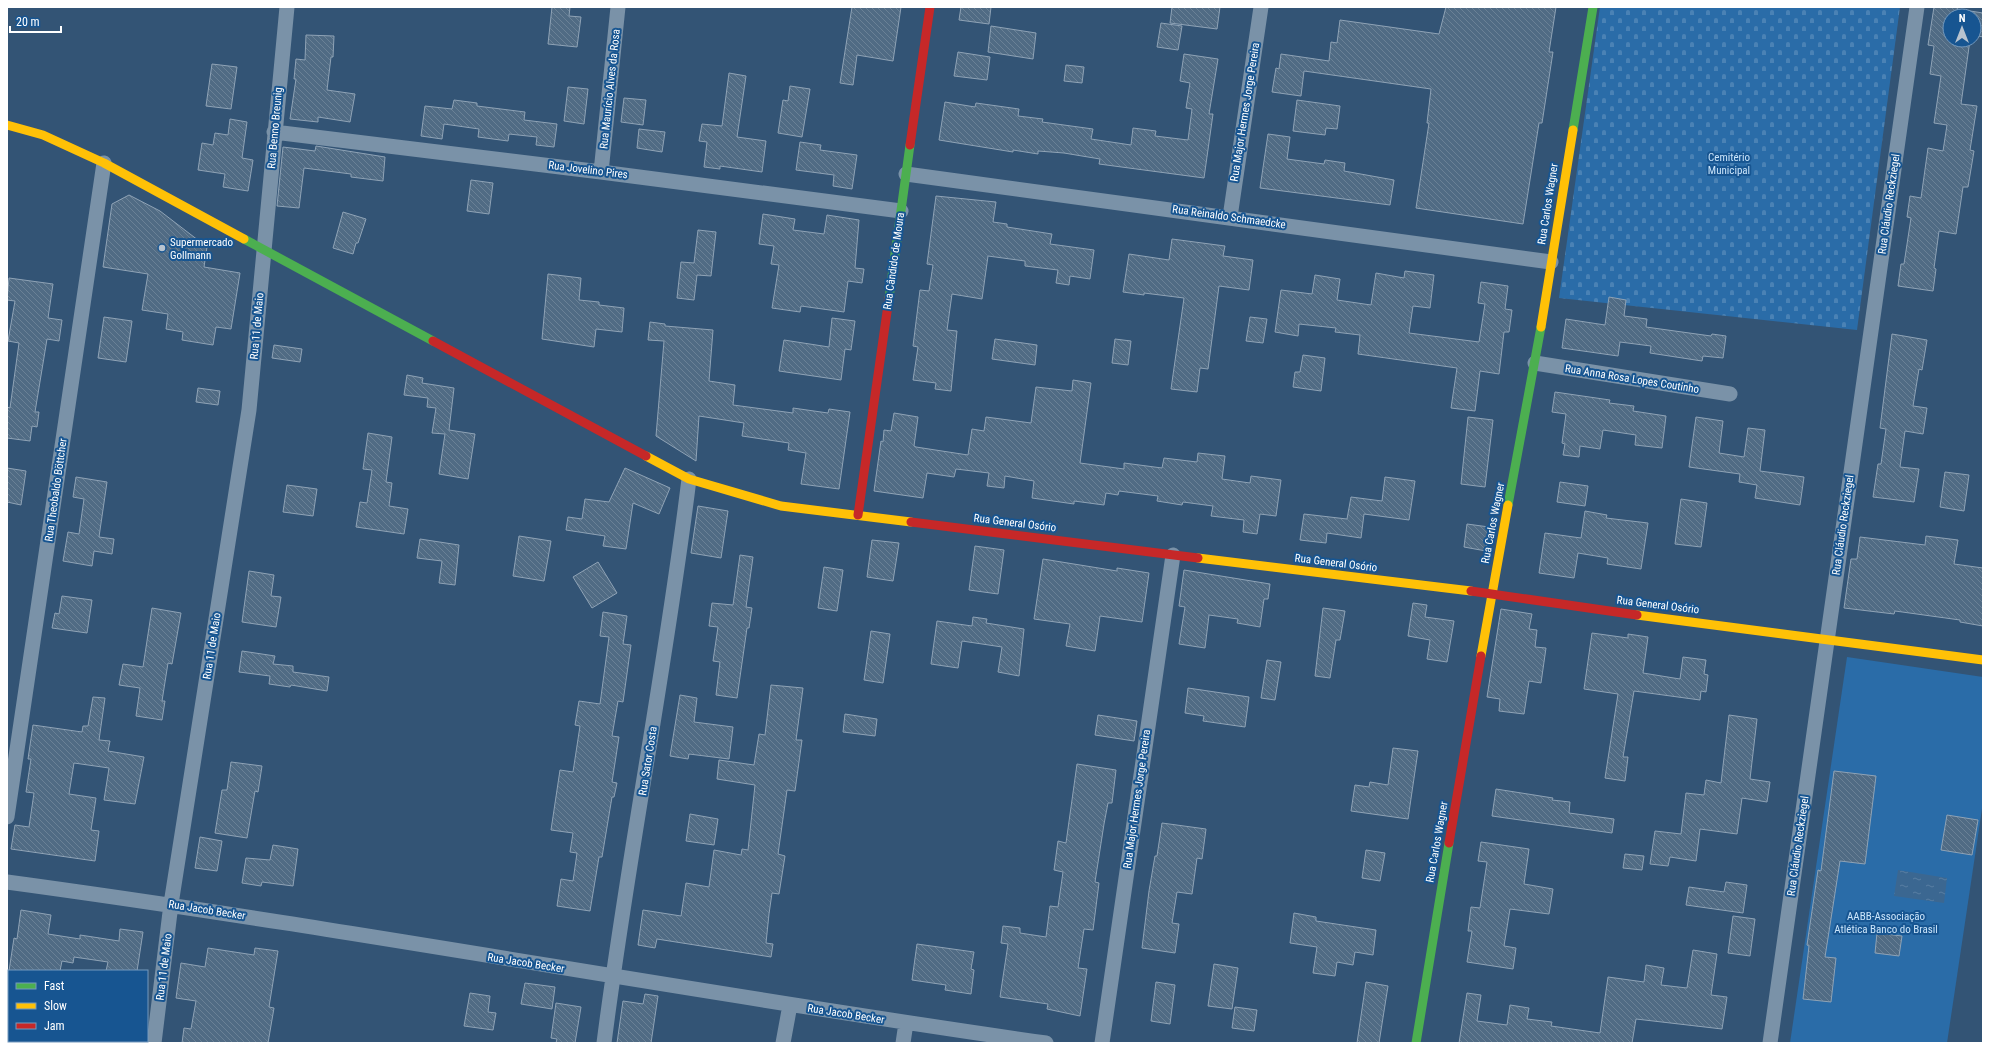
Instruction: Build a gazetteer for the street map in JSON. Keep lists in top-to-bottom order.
{
  "streets": {
    "main road": ["Rua Carlos Wagner", "Rua Cândido de Moura", "Rua General Osório"],
    "street": [
      "Rua Maurício Alves da Rosa",
      "Rua Major Hermes Jorge Pereira",
      "Rua Benno Breunig",
      "Rua Jovelino Pires",
      "Rua Cláudio Reckziegel",
      "Rua Reinaldo Schmaedcke",
      "Rua 11 de Maio",
      "Rua Anna Rosa Lopes Coutinho",
      "Rua Theobaldo Böttcher",
      "Rua Sator Costa",
      "Rua Jacob Becker"
    ]
  },
  "crossings": [
    ["Rua Maurício Alves da Rosa", "Rua Jovelino Pires"],
    ["Rua Major Hermes Jorge Pereira", "Rua Reinaldo Schmaedcke"],
    ["Rua Major Hermes Jorge Pereira", "Rua General Osório"],
    ["Rua Benno Breunig", "Rua Jovelino Pires"],
    ["Rua Benno Breunig", "Rua 11 de Maio"],
    ["Rua Benno Breunig", "Rua General Osório"],
    ["Rua Jovelino Pires", "Rua Cândido de Moura"],
    ["Rua Carlos Wagner", "Rua Reinaldo Schmaedcke"],
    ["Rua Carlos Wagner", "Rua Anna Rosa Lopes Coutinho"],
    ["Rua Carlos Wagner", "Rua General Osório"],
    ["Rua Cláudio Reckziegel", "Rua General Osório"],
    ["Rua Reinaldo Schmaedcke", "Rua Cândido de Moura"],
    ["Rua Cândido de Moura", "Rua General Osório"],
    ["Rua 11 de Maio", "Rua General Osório"],
    ["Rua 11 de Maio", "Rua Jacob Becker"],
    ["Rua Theobaldo Böttcher", "Rua General Osório"],
    ["Rua General Osório", "Rua Sator Costa"],
    ["Rua Sator Costa", "Rua Jacob Becker"]
  ],
  "parks": ["Cemitério Municipal", "AABB-Associação Atlética Banco do Brasil"],
  "places": ["Supermercado Gollmann"],
  "legend": ["Fast", "Slow", "Jam"],
  "scale_bar": "20 m",
  "north": "top"
}
